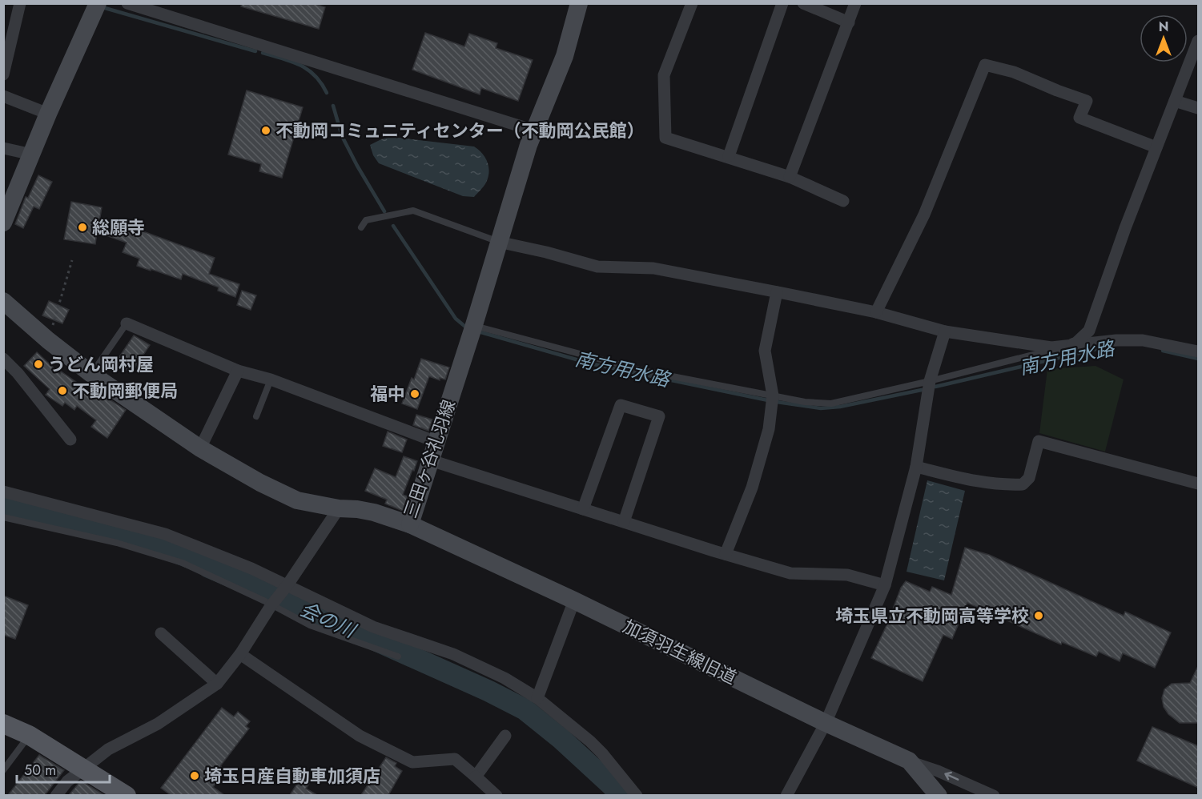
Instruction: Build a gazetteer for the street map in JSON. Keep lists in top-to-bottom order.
{
  "streets": {
    "main road": ["三田ヶ谷礼羽線", "加須羽生線旧道"]
  },
  "crossings": [
    ["三田ヶ谷礼羽線", "加須羽生線旧道"]
  ],
  "water": ["南方用水路", "会の川"],
  "places": [
    "不動岡コミュニティセンター（不動岡公民館）",
    "総願寺",
    "うどん岡村屋",
    "不動岡郵便局",
    "福中",
    "埼玉県立不動岡高等学校",
    "埼玉日産自動車加須店"
  ],
  "scale_bar": "50 m",
  "north": "top"
}
